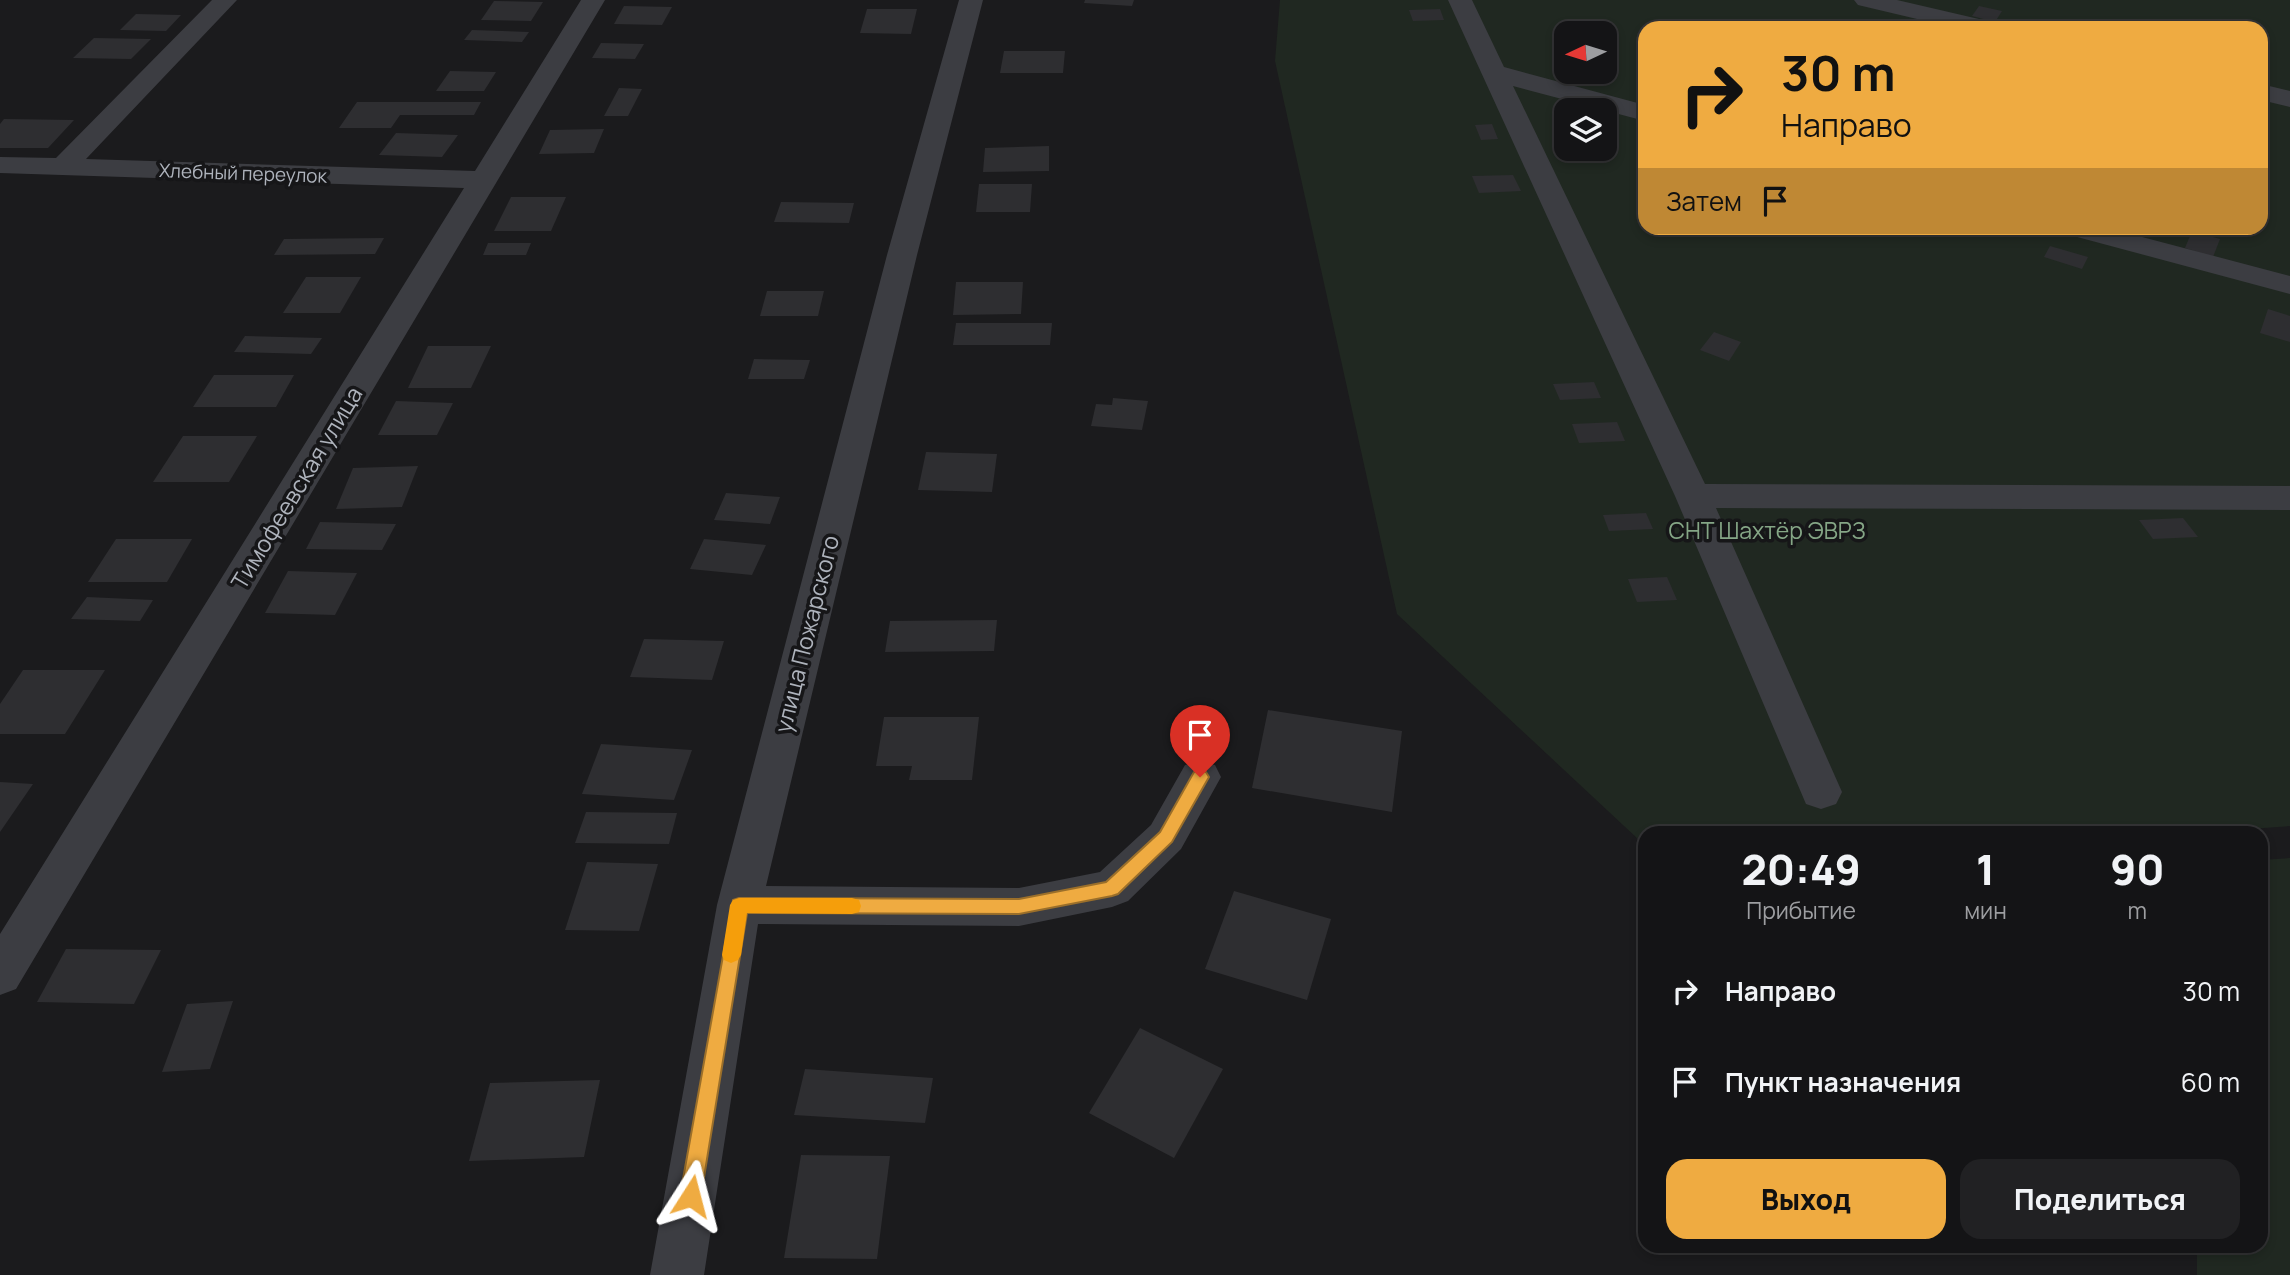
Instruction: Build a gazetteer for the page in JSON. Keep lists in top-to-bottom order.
{
  "streets": {
    "street": ["Хлебный переулок", "Тимофеевская улица", "улица Пожарского"]
  },
  "crossings": [
    ["Хлебный переулок", "Тимофеевская улица"]
  ],
  "parks": ["СНТ Шахтёр ЭВРЗ"],
  "north": "left",
  "page": {
    "turn": ["30 m", "Направо"],
    "then": "Затем",
    "eta": [
      "20:49",
      "Прибытие",
      "1",
      "мин",
      "90",
      "m"
    ],
    "list": [
      {
        "name": "Направо",
        "value": "30 m"
      },
      {
        "name": "Пункт назначения",
        "value": "60 m"
      }
    ],
    "buttons": ["Выход", "Поделиться"]
  }
}
